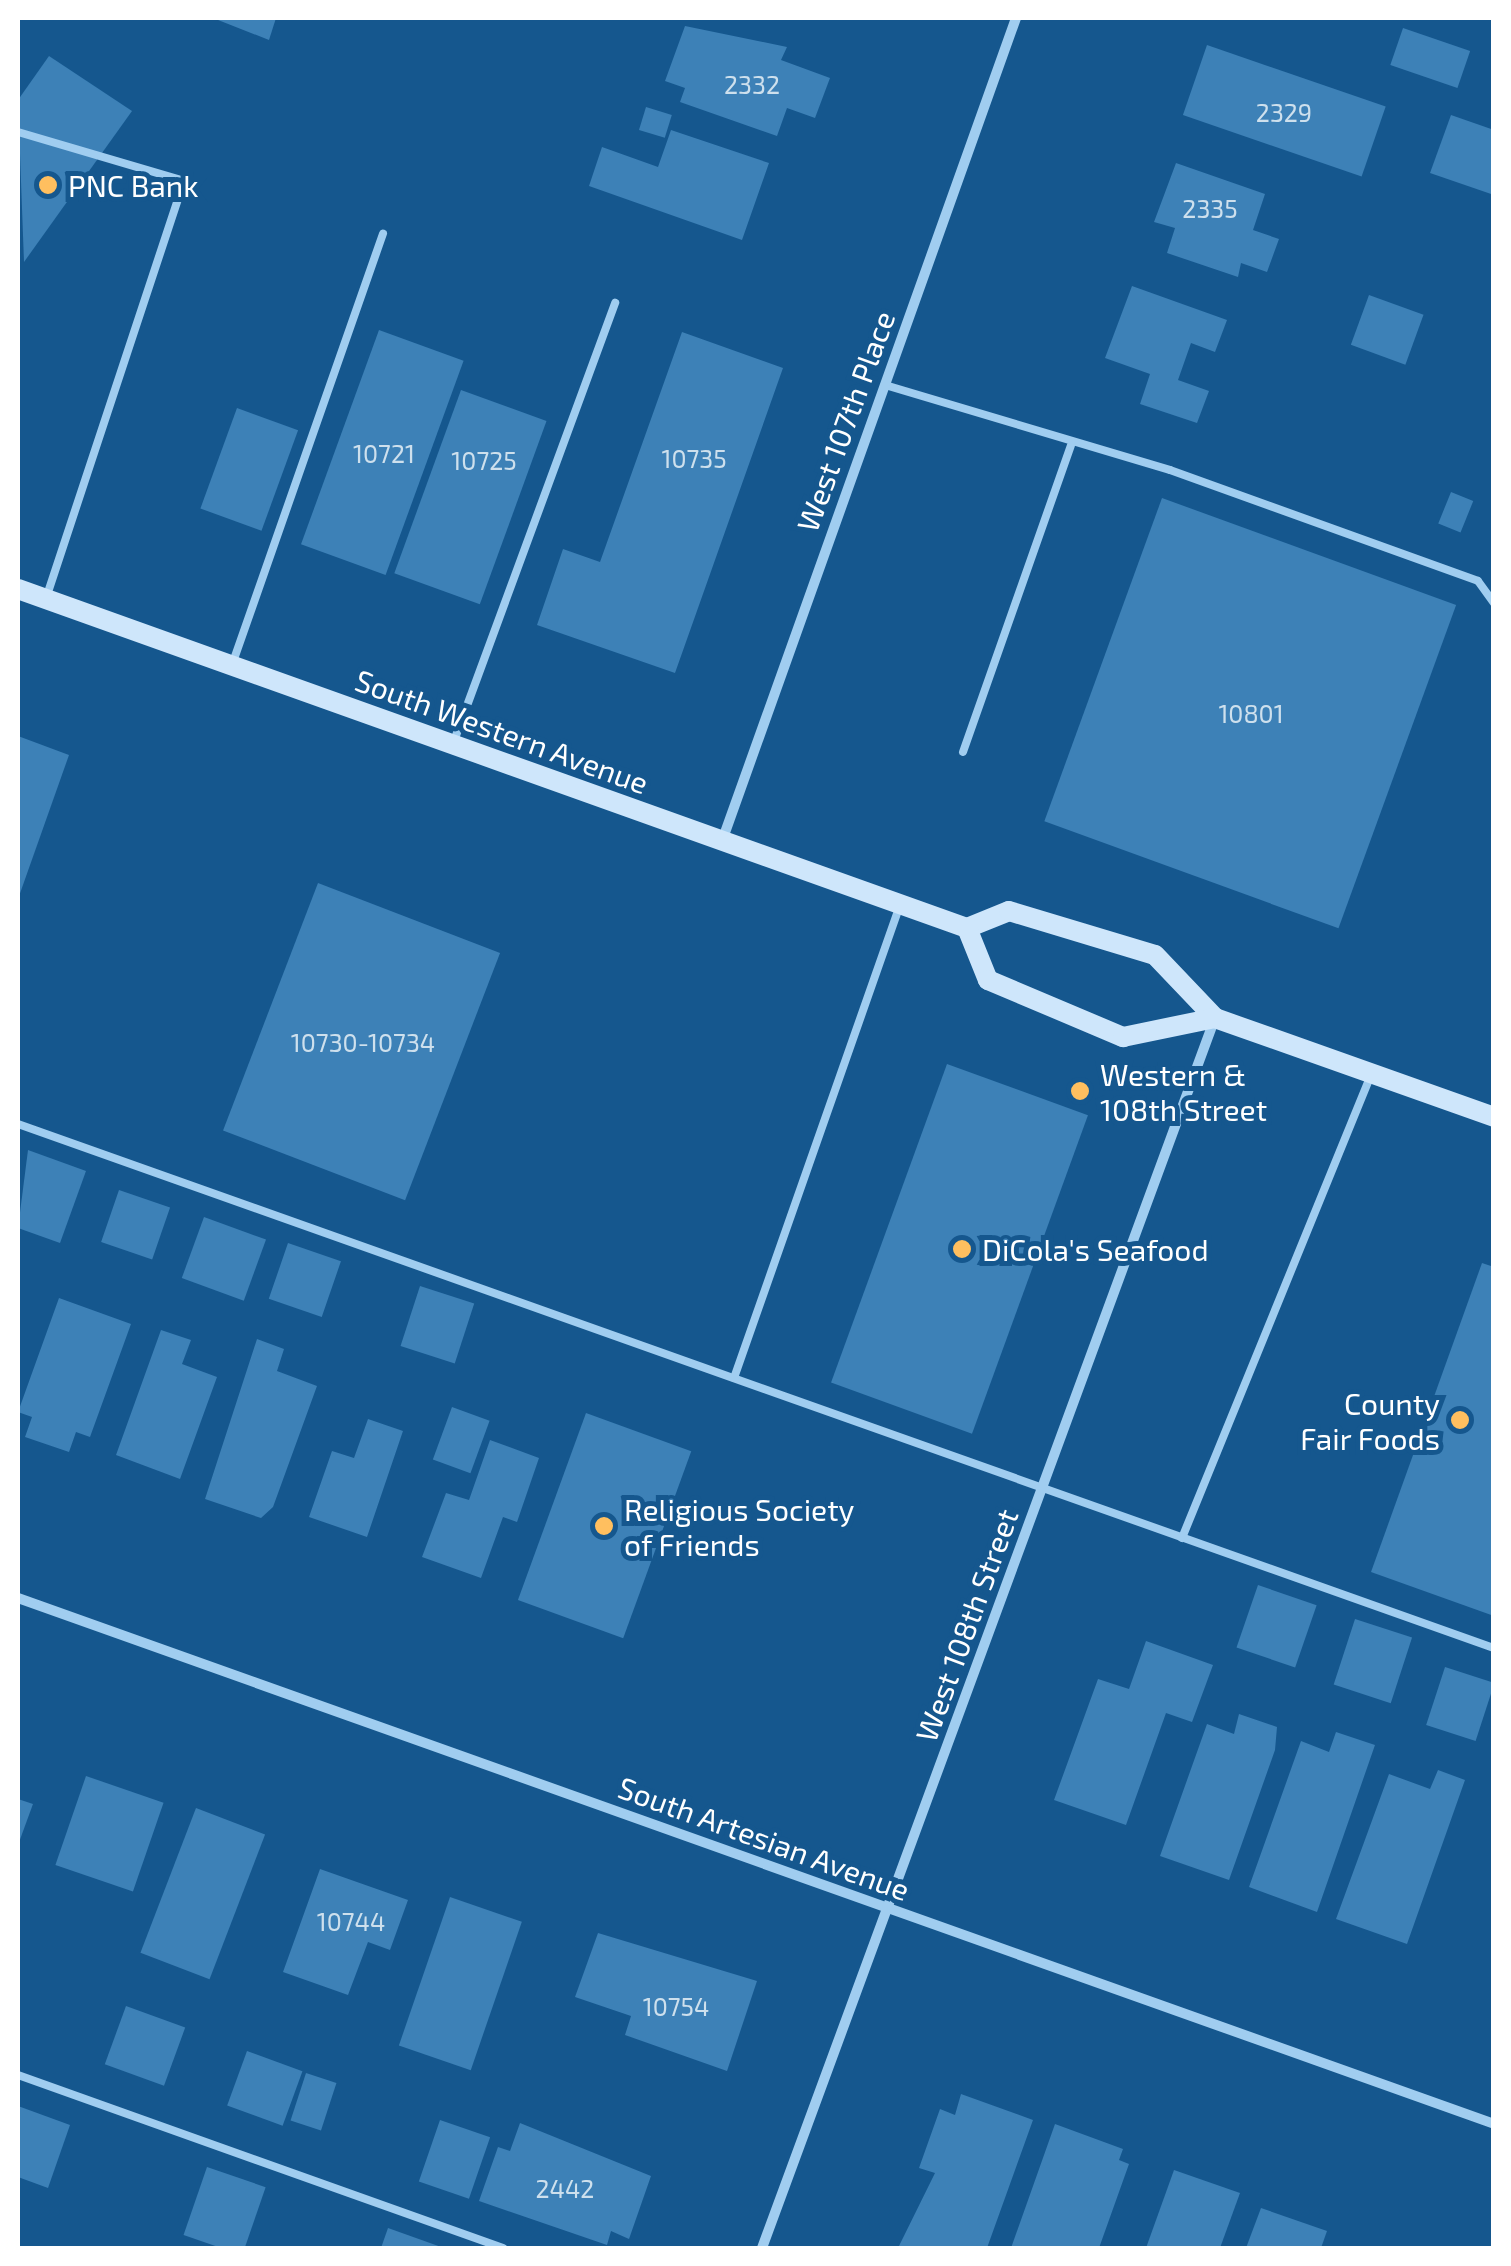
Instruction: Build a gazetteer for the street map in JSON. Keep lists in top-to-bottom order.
{
  "streets": {
    "main road": ["South Western Avenue"],
    "street": ["West 107th Place", "West 108th Street", "South Artesian Avenue"]
  },
  "crossings": [
    ["West 107th Place", "South Western Avenue"],
    ["West 108th Street", "South Artesian Avenue"]
  ],
  "places": [
    "PNC Bank",
    "Western & 108th Street",
    "DiCola's Seafood",
    "County Fair Foods",
    "Religious Society of Friends"
  ],
  "house_numbers": [
    "2332",
    "2329",
    "2335",
    "10721",
    "10735",
    "10725",
    "10801",
    "10730-10734",
    "10744",
    "10754",
    "2442"
  ]
}
